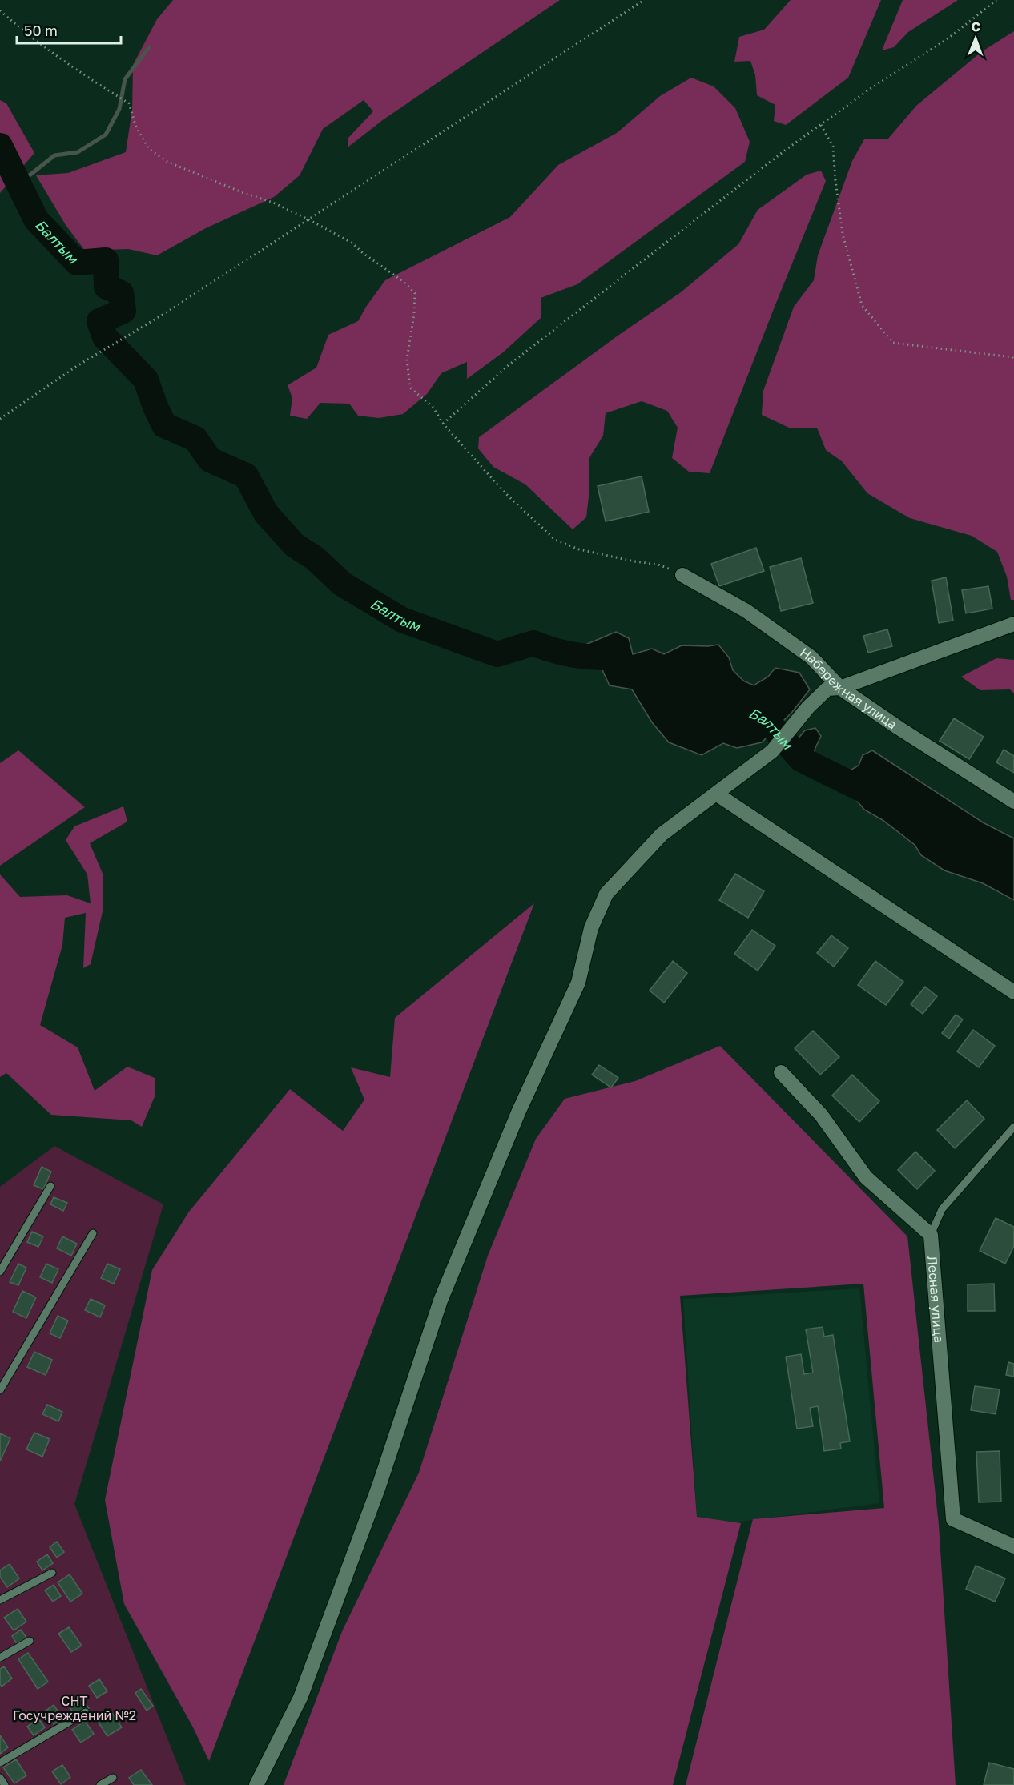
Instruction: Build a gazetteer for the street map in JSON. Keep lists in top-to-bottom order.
{
  "streets": {
    "street": ["Набережная улица", "Лесная улица"]
  },
  "water": ["Балтым"],
  "parks": ["СНТ Госучреждений №2"],
  "scale_bar": "50 m",
  "north": "top"
}
